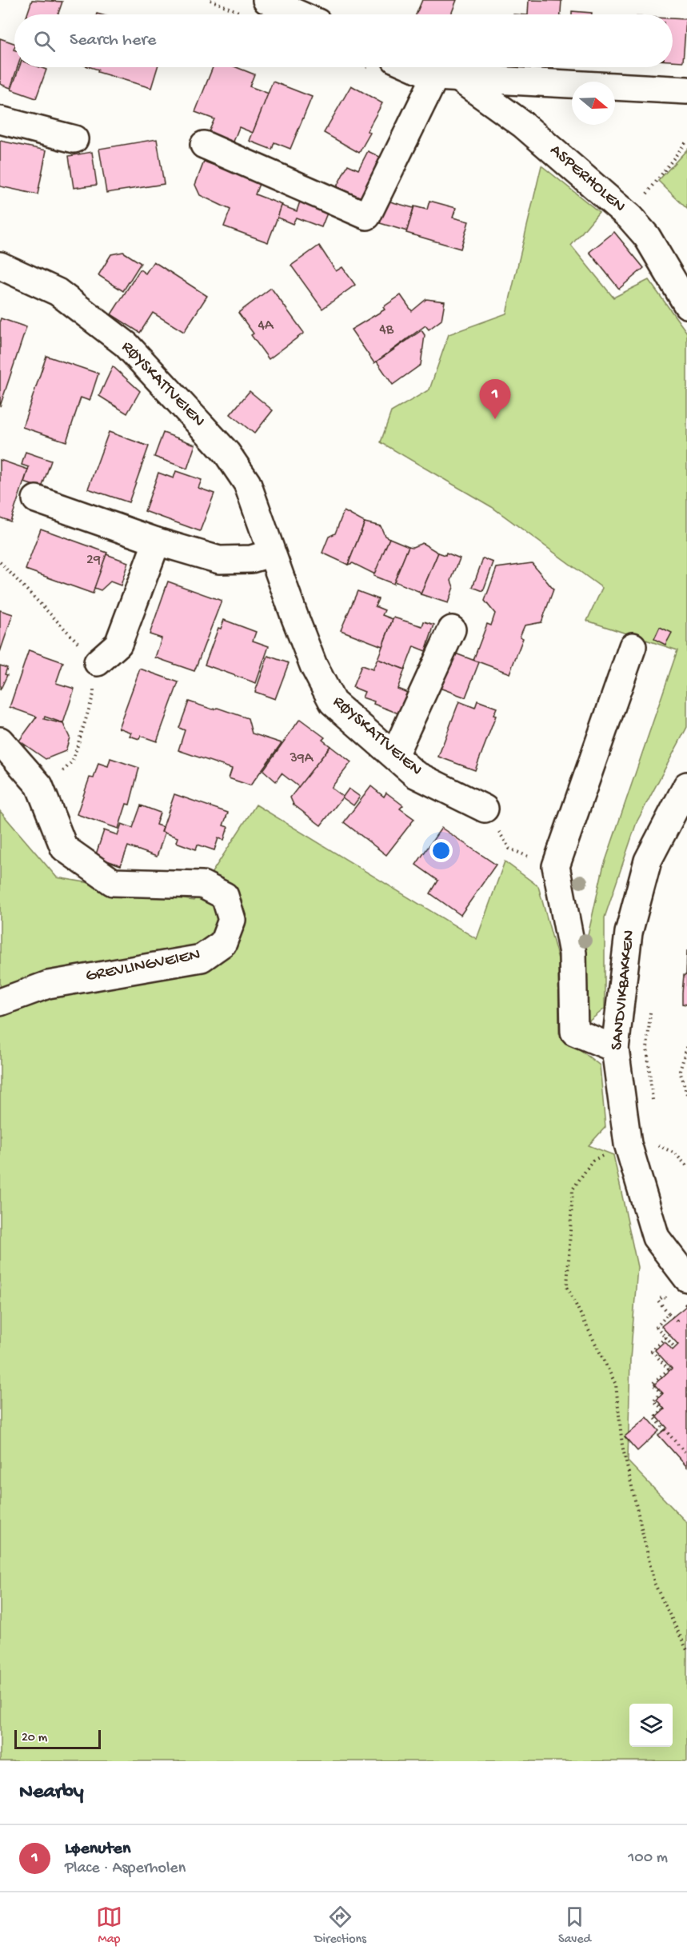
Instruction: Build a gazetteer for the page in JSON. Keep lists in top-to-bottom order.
{
  "streets": {
    "street": [
      "ASPERHOLEN",
      "RØYSKATTVEIEN",
      "GREVLINGVEIEN",
      "SANDVIKBAKKEN"
    ]
  },
  "house_numbers": [
    "4A",
    "4B",
    "29",
    "39A"
  ],
  "scale_bar": "20 m",
  "north": "right",
  "page": {
    "search": "Search here",
    "pins": "1",
    "scale": "20 m",
    "heading": "Nearby",
    "list": [
      {
        "mark": "1",
        "name": "Løenuten",
        "note": "Place · Asperholen",
        "value": "100 m"
      }
    ],
    "nav": ["Map", "Directions", "Saved"]
  }
}
